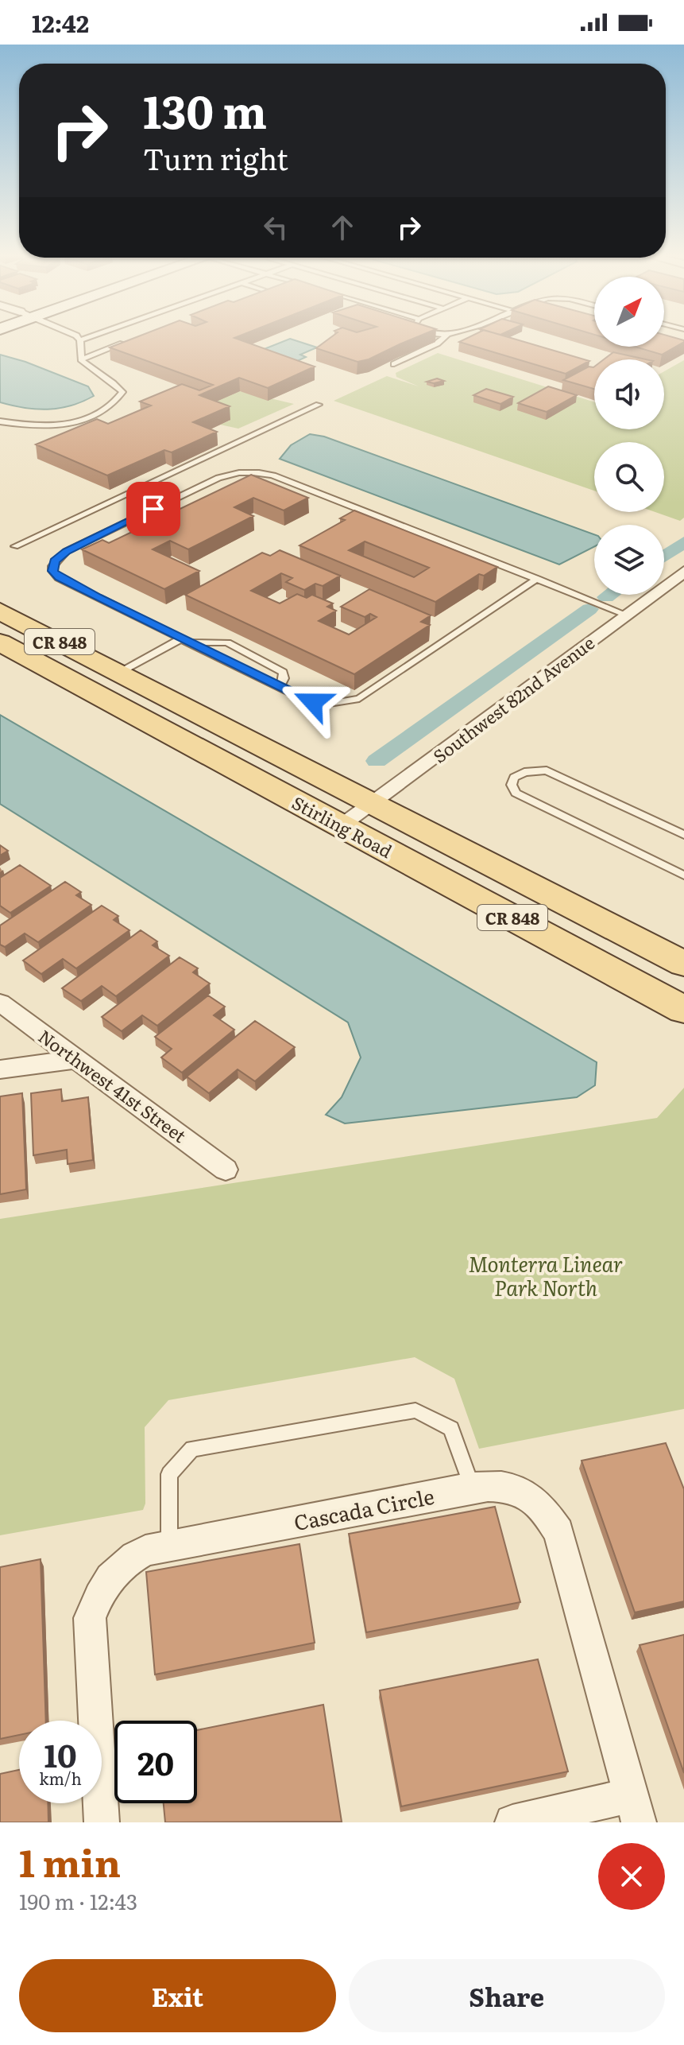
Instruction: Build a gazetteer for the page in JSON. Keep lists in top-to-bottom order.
{
  "streets": {
    "main road": ["CR 848", "Stirling Road"],
    "street": ["Southwest 82nd Avenue", "Northwest 41st Street", "Cascada Circle"]
  },
  "crossings": [
    ["Southwest 82nd Avenue", "Stirling Road"]
  ],
  "parks": ["Monterra Linear Park North"],
  "north": "top right",
  "page": {
    "status": "12:42",
    "turn": ["130 m", "Turn right"],
    "speed": "10 km/h",
    "limit": "20",
    "heading": ["1 min", "190 m · 12:43"],
    "buttons": ["Exit", "Share"]
  }
}
